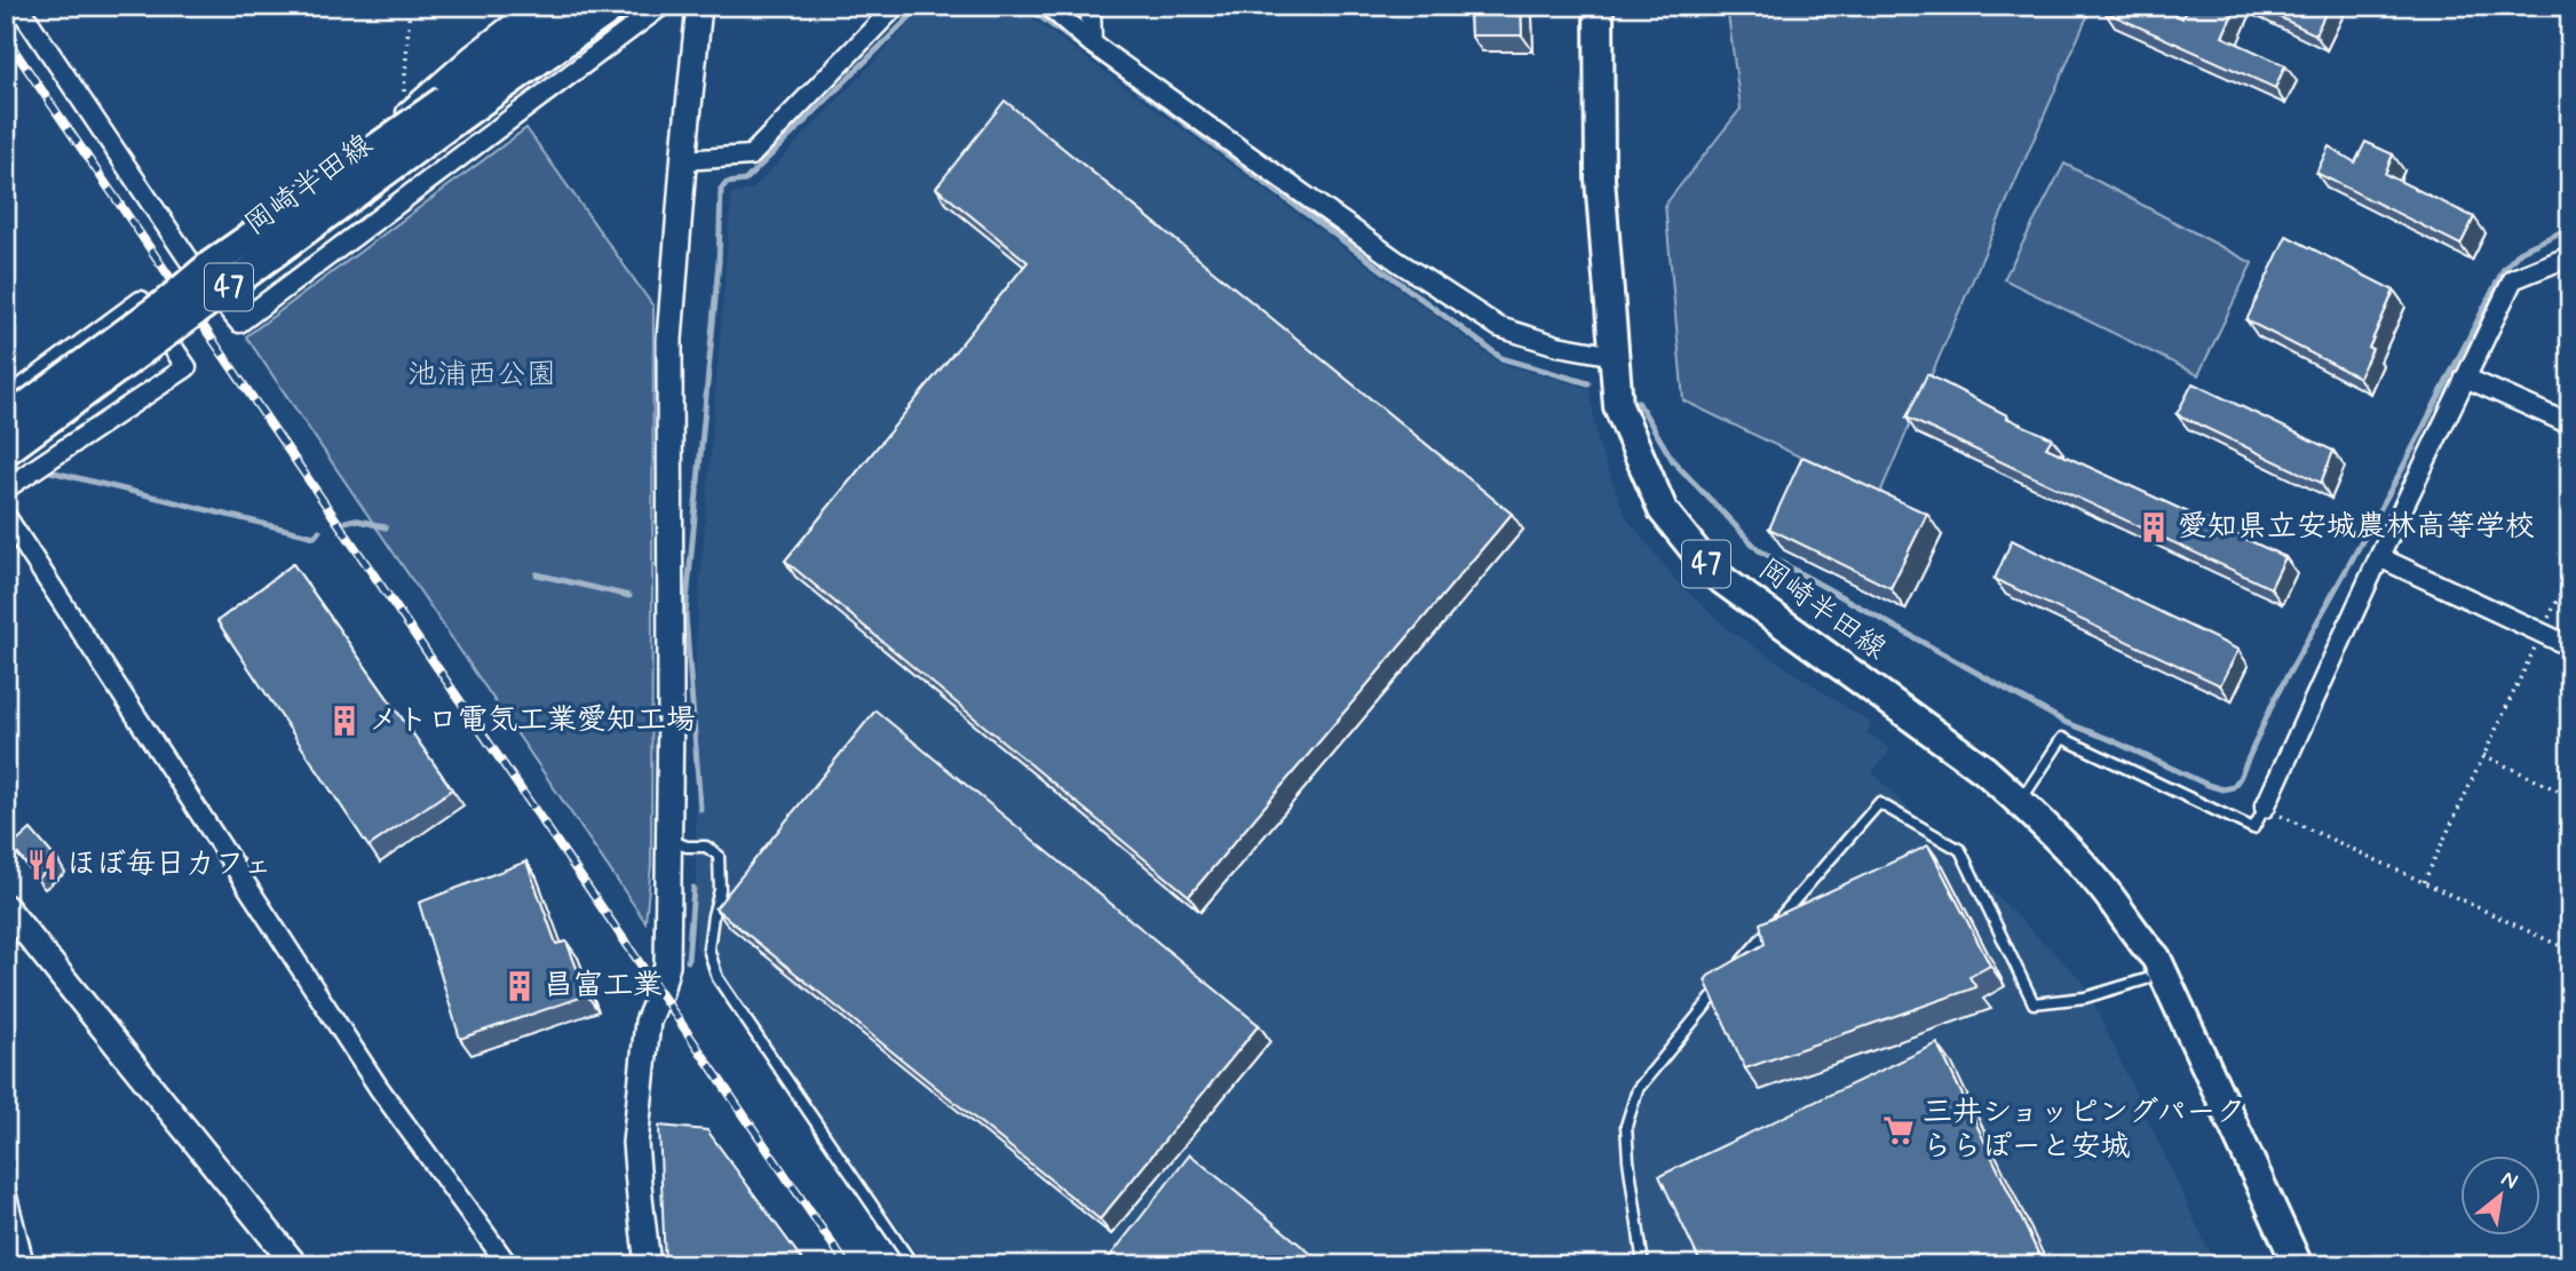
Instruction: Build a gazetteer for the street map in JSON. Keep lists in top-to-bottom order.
{
  "streets": {
    "main road": ["岡崎半田線", "47"]
  },
  "parks": ["池浦西公園"],
  "places": {
    "building": ["愛知県立安城農林高等学校", "メトロ電気工業愛知工場", "昌富工業"],
    "restaurant": ["ほぼ毎日カフェ"],
    "supermarket": ["三井ショッピングパーク ららぽーと安城"]
  },
  "north": "top right"
}
